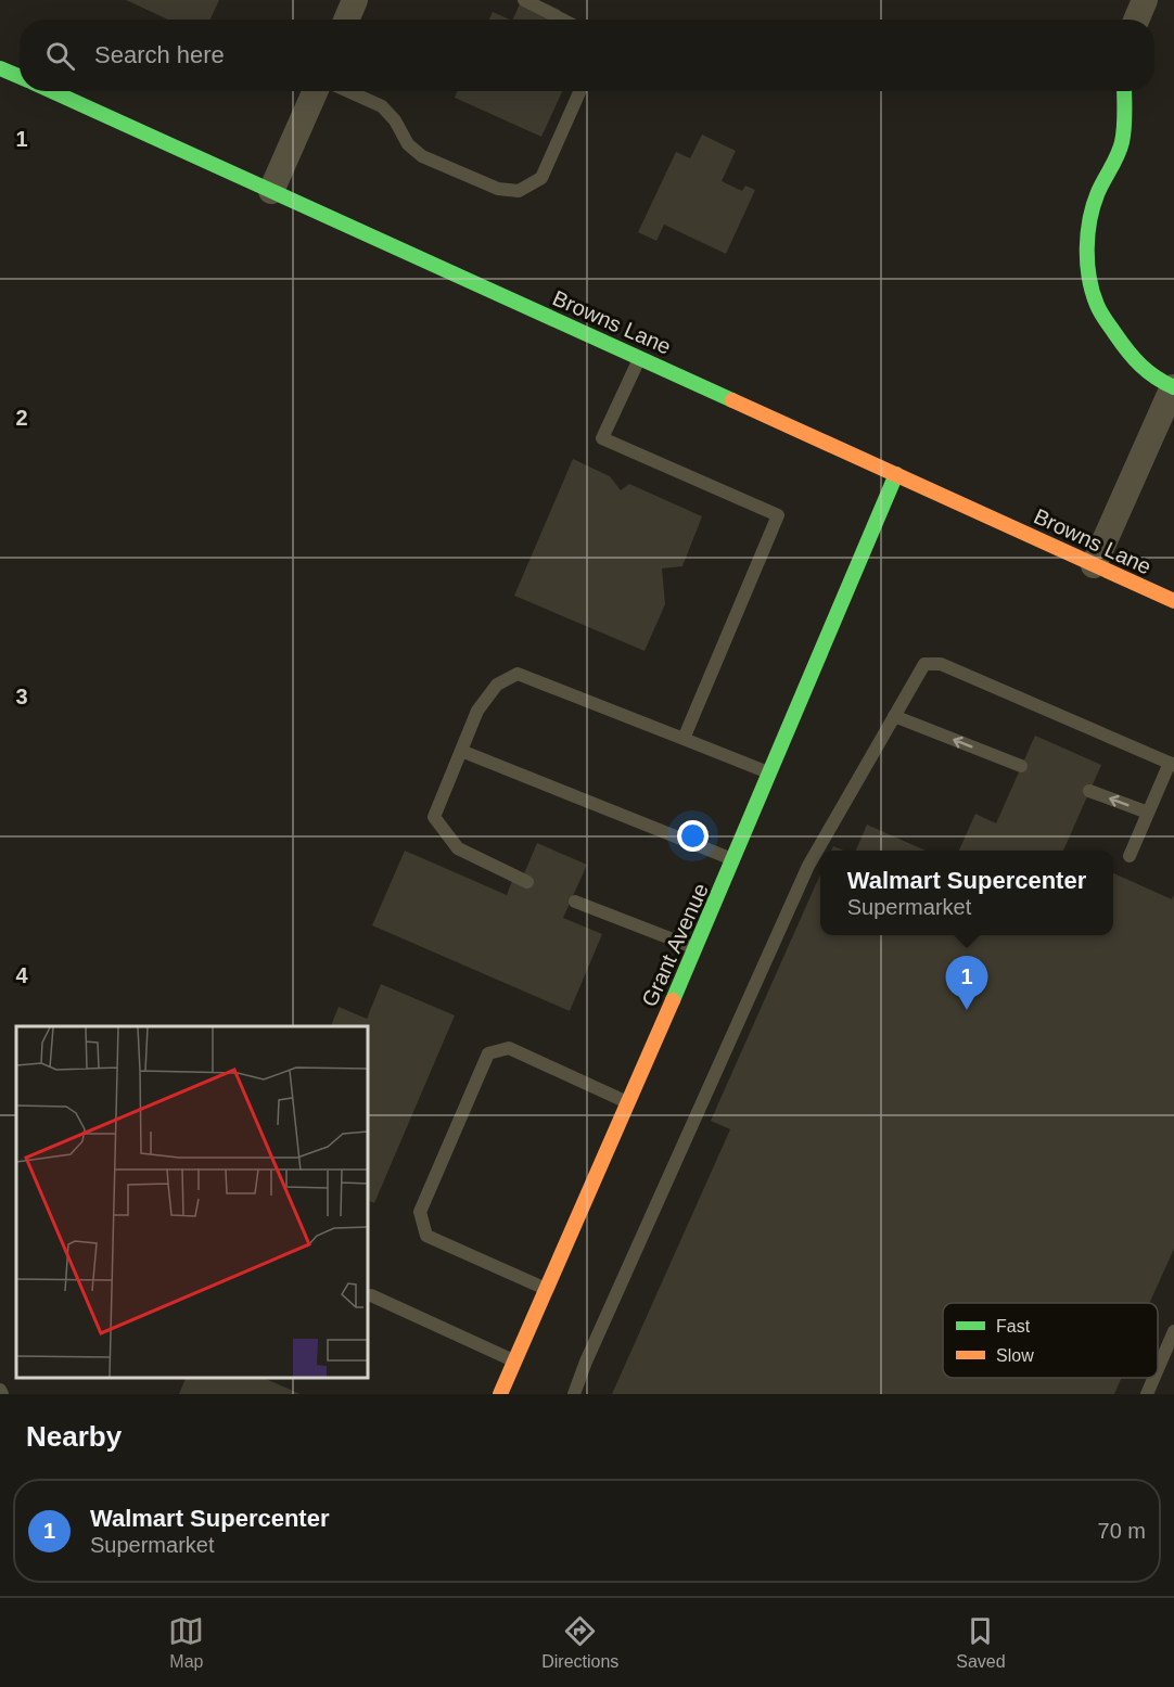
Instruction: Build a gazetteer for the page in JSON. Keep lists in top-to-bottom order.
{
  "streets": {
    "street": ["Browns Lane", "Grant Avenue"]
  },
  "crossings": [
    ["Browns Lane", "Grant Avenue"]
  ],
  "legend": ["Fast", "Slow"],
  "page": {
    "search": "Search here",
    "popup": ["Walmart Supercenter", "Supermarket"],
    "pins": "1",
    "heading": "Nearby",
    "list": [
      {
        "mark": "1",
        "name": "Walmart Supercenter",
        "note": "Supermarket",
        "value": "70 m"
      }
    ],
    "nav": ["Map", "Directions", "Saved"]
  },
  "grid": {
    "rows": [
      "1",
      "2",
      "3",
      "4"
    ]
  }
}
